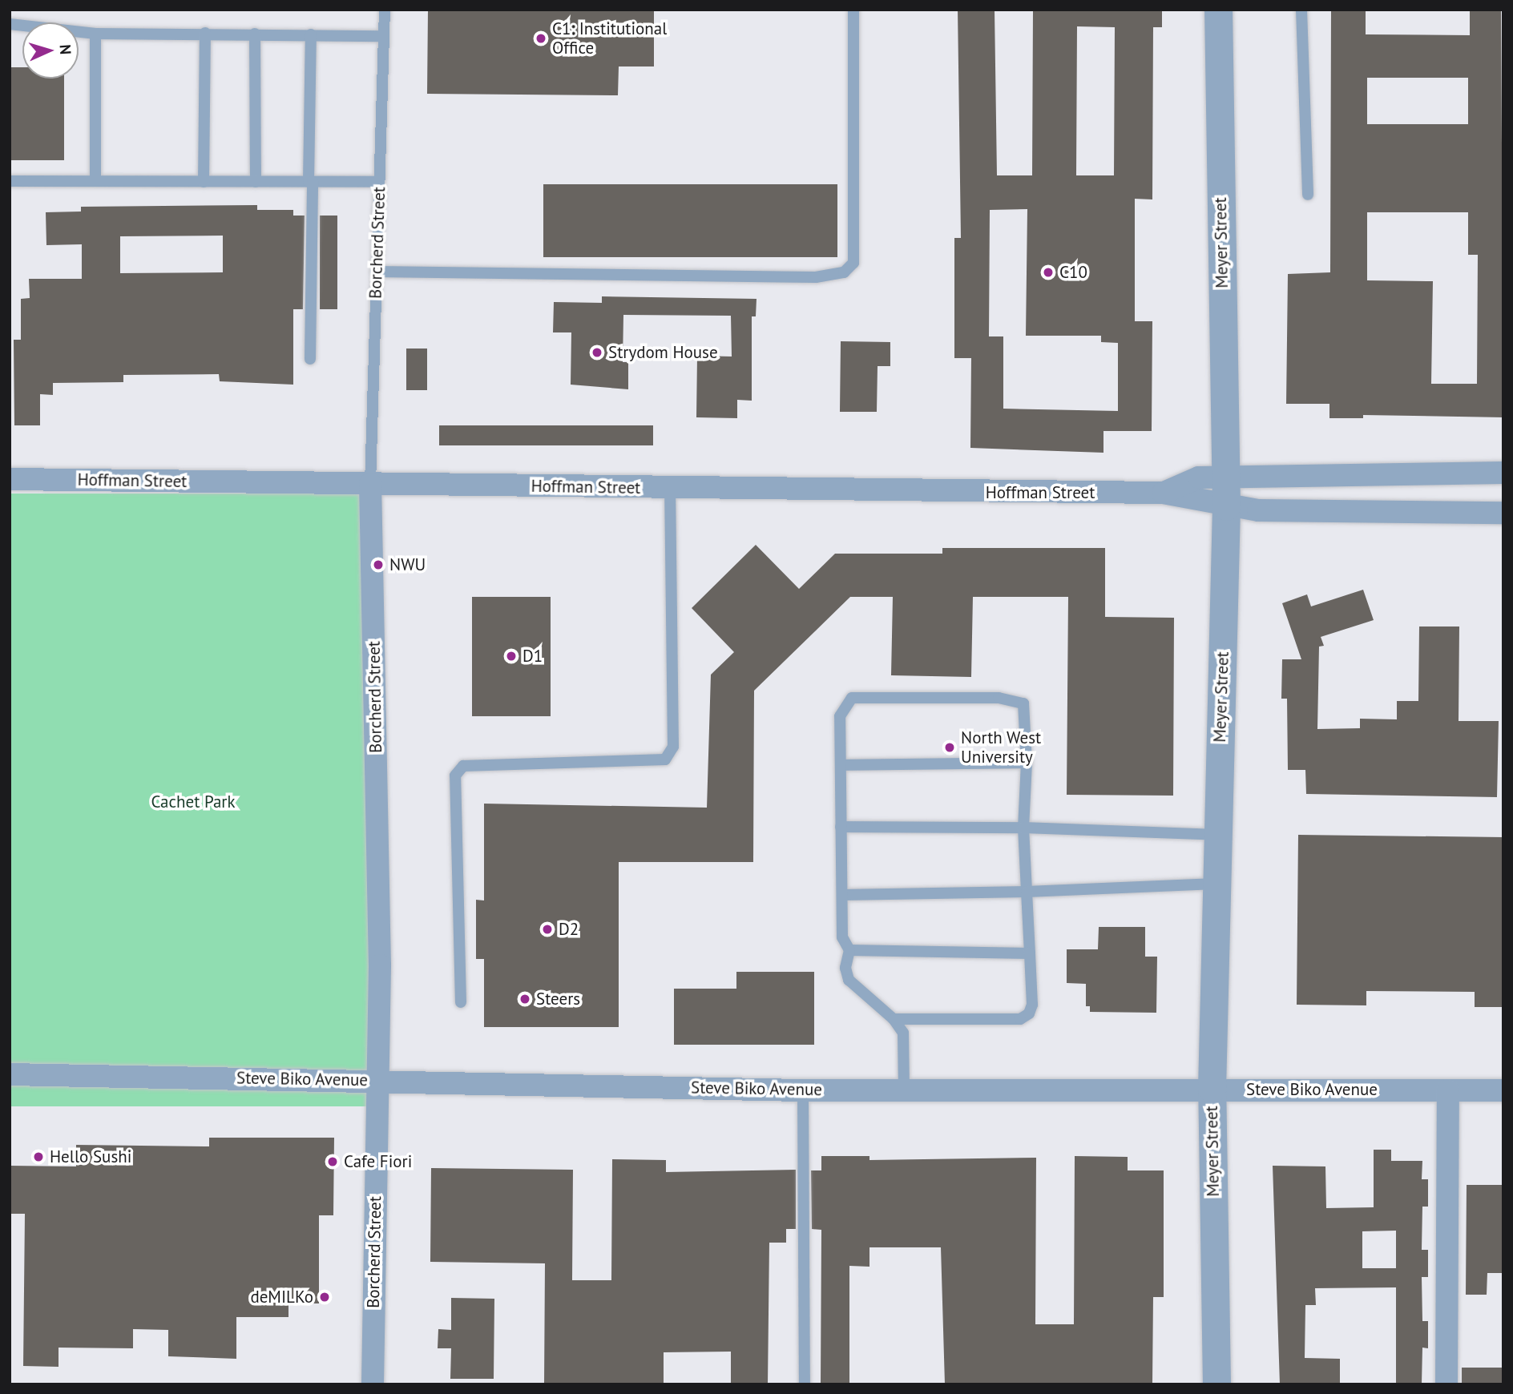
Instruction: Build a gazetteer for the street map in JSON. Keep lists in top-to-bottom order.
{
  "streets": {
    "street": [
      "Borcherd Street",
      "Meyer Street",
      "Hoffman Street",
      "Steve Biko Avenue"
    ]
  },
  "crossings": [
    ["Borcherd Street", "Hoffman Street"],
    ["Borcherd Street", "Steve Biko Avenue"],
    ["Meyer Street", "Hoffman Street"],
    ["Meyer Street", "Steve Biko Avenue"]
  ],
  "parks": ["Cachet Park"],
  "places": [
    "C1: Institutional Office",
    "C10",
    "Strydom House",
    "NWU",
    "D1",
    "North West University",
    "D2",
    "Steers",
    "Hello Sushi",
    "Cafe Fiori",
    "deMILKo"
  ],
  "north": "right"
}
